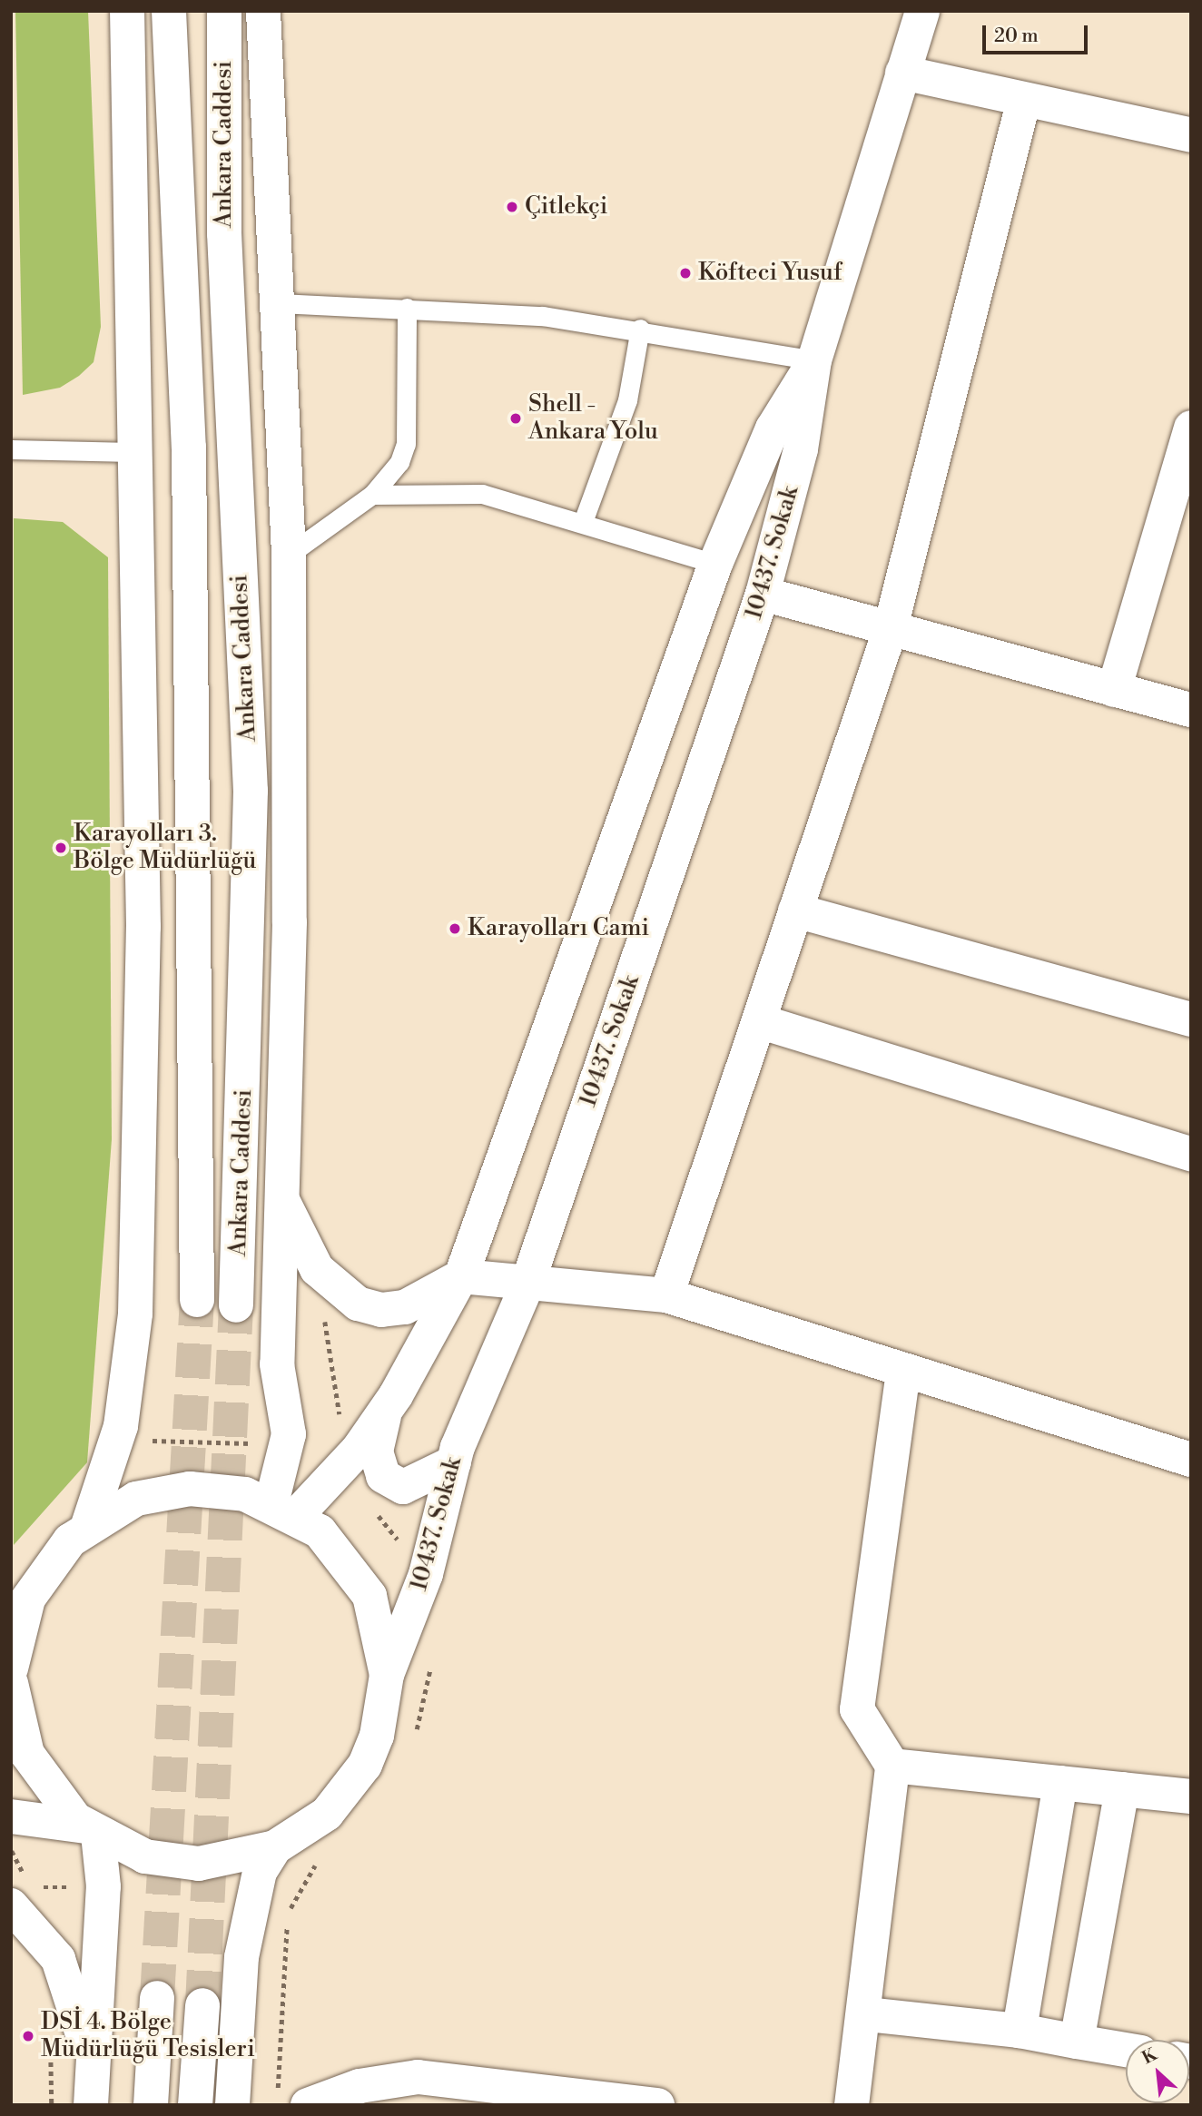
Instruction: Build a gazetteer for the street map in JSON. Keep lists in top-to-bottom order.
{
  "streets": {
    "street": ["Ankara Caddesi", "10437. Sokak"]
  },
  "places": [
    "Çitlekçi",
    "Köfteci Yusuf",
    "Shell - Ankara Yolu",
    "Karayolları 3. Bölge Müdürlüğü",
    "Karayolları Cami",
    "DSİ 4. Bölge Müdürlüğü Tesisleri"
  ],
  "scale_bar": "20 m",
  "north": "top left"
}
